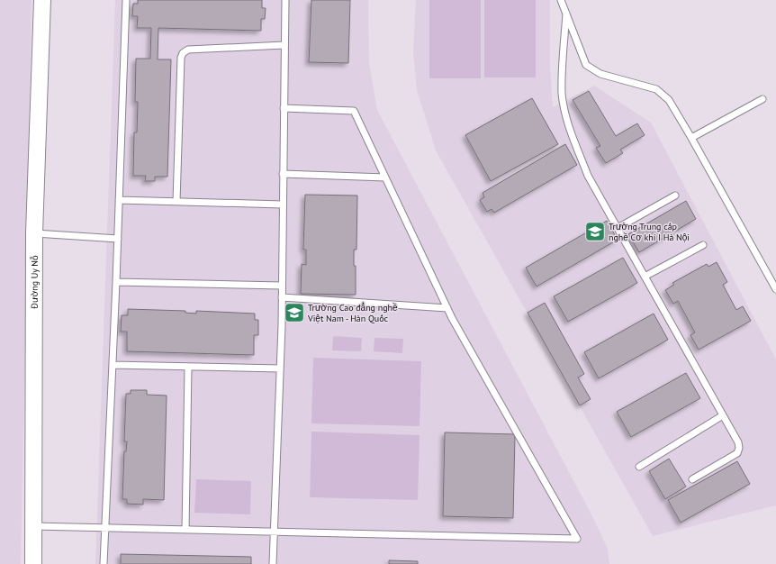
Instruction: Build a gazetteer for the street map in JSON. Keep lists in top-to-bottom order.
{
  "streets": {
    "street": ["Đường Uy Nỗ"]
  },
  "places": {
    "school or university": ["Trường Trung cấp nghề Cơ khí I Hà Nội", "Trường Cao đẳng nghề Việt Nam - Hàn Quốc"]
  }
}
